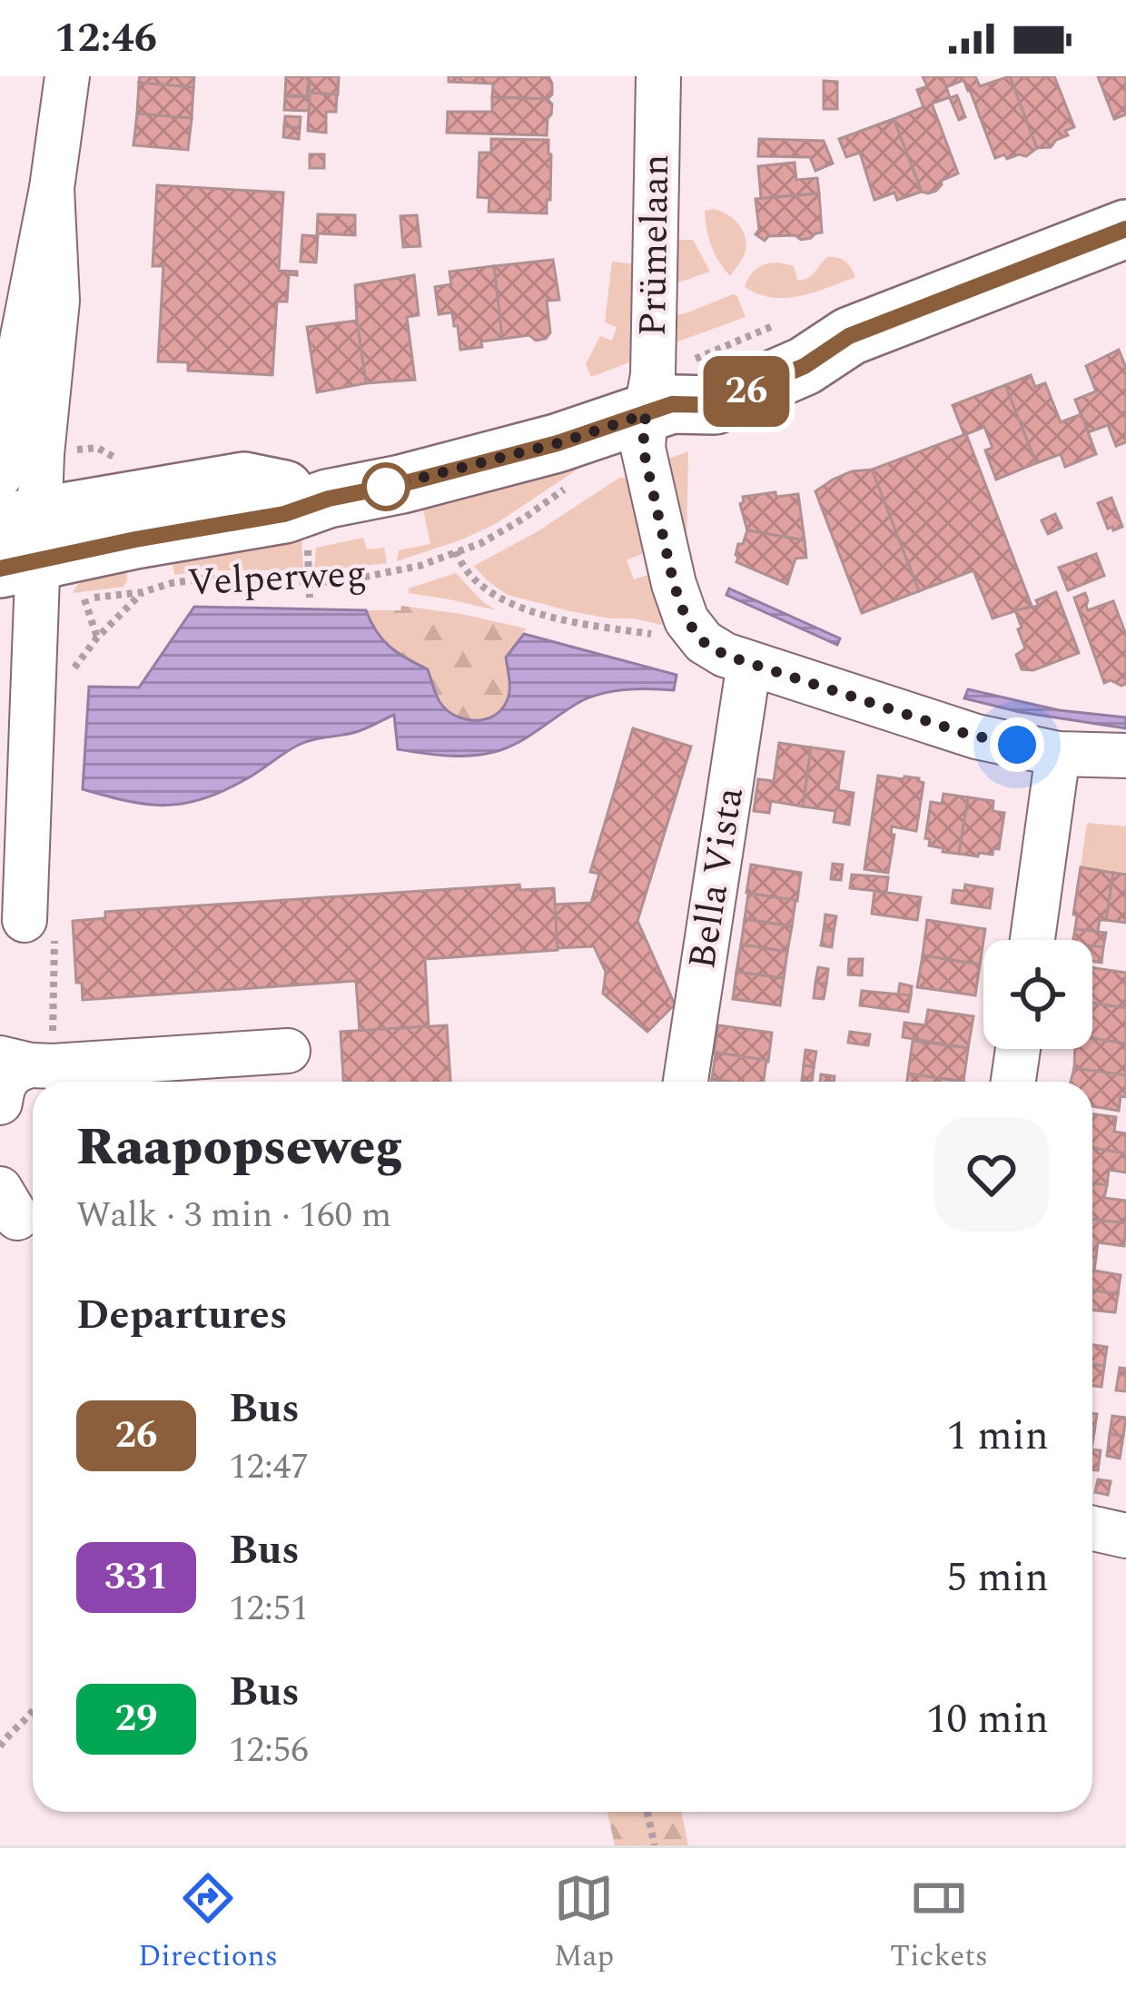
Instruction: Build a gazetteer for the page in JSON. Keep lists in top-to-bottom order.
{
  "streets": {
    "main road": ["Velperweg"],
    "street": ["Prümelaan", "Bella Vista"]
  },
  "crossings": [
    ["Prümelaan", "Velperweg"]
  ],
  "lines": ["bus line 26"],
  "page": {
    "status": "12:46",
    "on_map": "26",
    "heading": [
      ["Raapopseweg", "Walk · 3 min · 160 m"],
      "Departures"
    ],
    "list": [
      {
        "mark": "26",
        "name": "Bus",
        "note": "12:47",
        "value": "1 min"
      },
      {
        "mark": "331",
        "name": "Bus",
        "note": "12:51",
        "value": "5 min"
      },
      {
        "mark": "29",
        "name": "Bus",
        "note": "12:56",
        "value": "10 min"
      }
    ],
    "tabs": ["Directions", "Map", "Tickets"]
  }
}
